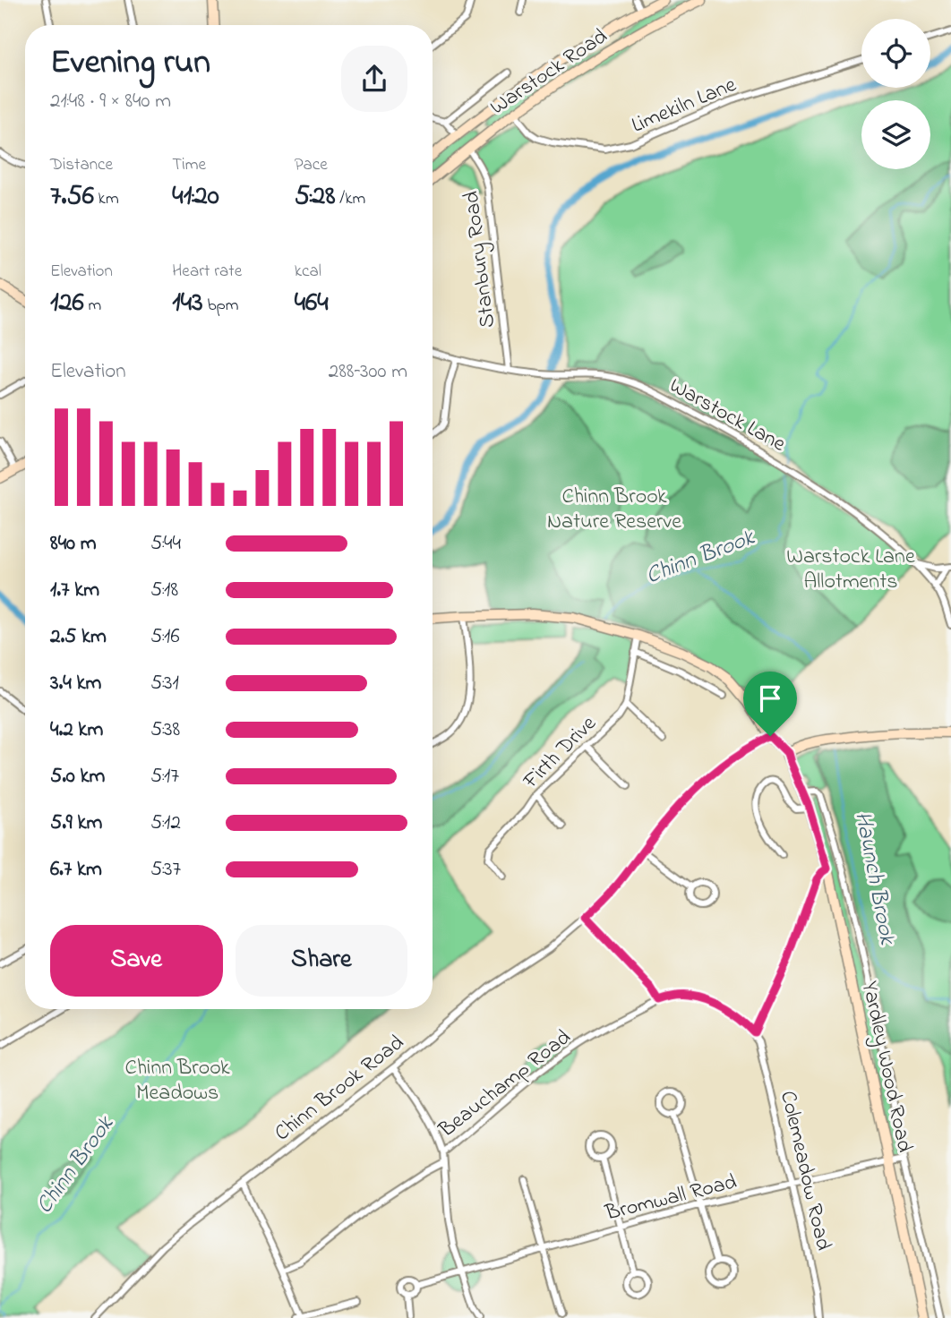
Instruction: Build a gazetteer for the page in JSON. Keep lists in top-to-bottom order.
{
  "streets": {
    "street": [
      "Warstock Road",
      "Limekiln Lane",
      "Stanbury Road",
      "Warstock Lane",
      "Firth Drive",
      "Yardley Wood Road",
      "Beauchamp Road",
      "Chinn Brook Road",
      "Colemeadow Road",
      "Bromwall Road"
    ]
  },
  "crossings": [
    ["Warstock Road", "Limekiln Lane"],
    ["Warstock Road", "Stanbury Road"],
    ["Stanbury Road", "Warstock Lane"],
    ["Yardley Wood Road", "Chinn Brook Road"],
    ["Yardley Wood Road", "Bromwall Road"],
    ["Beauchamp Road", "Colemeadow Road"],
    ["Colemeadow Road", "Bromwall Road"]
  ],
  "water": ["Chinn Brook", "Haunch Brook"],
  "parks": ["Chinn Brook Nature Reserve", "Warstock Lane Allotments", "Chinn Brook Meadows"],
  "page": {
    "heading": ["Evening run", "21:48 · 9 × 840 m"],
    "stats": [
      ["Distance", "7.56 km"],
      ["Time", "41:20"],
      ["Pace", "5:28 /km"],
      ["Elevation", "126 m"],
      ["Heart rate", "143 bpm"],
      ["kcal", "464"]
    ],
    "chart": ["Elevation", "288–300 m"],
    "list": [
      {
        "name": "840 m",
        "note": "5:44"
      },
      {
        "name": "1.7 km",
        "note": "5:18"
      },
      {
        "name": "2.5 km",
        "note": "5:16"
      },
      {
        "name": "3.4 km",
        "note": "5:31"
      },
      {
        "name": "4.2 km",
        "note": "5:38"
      },
      {
        "name": "5.0 km",
        "note": "5:17"
      },
      {
        "name": "5.9 km",
        "note": "5:12"
      },
      {
        "name": "6.7 km",
        "note": "5:37"
      }
    ],
    "buttons": ["Save", "Share"]
  }
}
